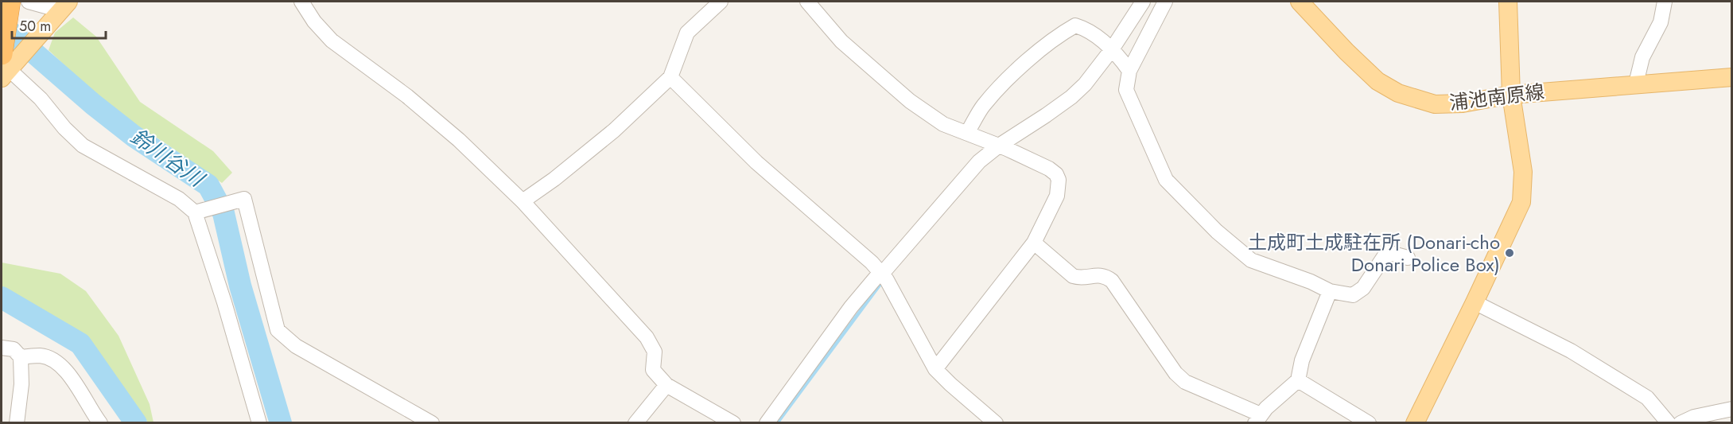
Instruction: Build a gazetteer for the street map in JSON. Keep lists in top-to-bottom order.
{
  "streets": {
    "main road": ["浦池南原線"]
  },
  "water": ["鈴川谷川"],
  "places": ["土成町土成駐在所 (Donari-cho Donari Police Box)"],
  "scale_bar": "50 m"
}
